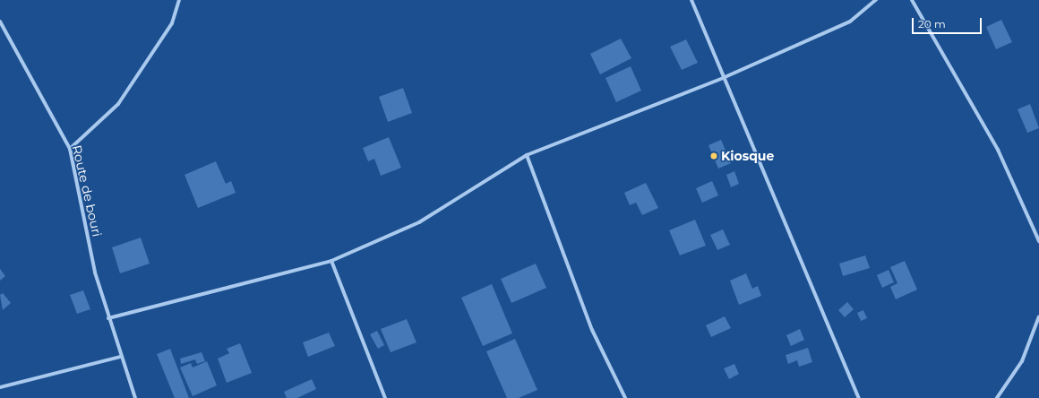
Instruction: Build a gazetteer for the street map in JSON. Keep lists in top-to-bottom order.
{
  "streets": {
    "street": ["Route de bouri"]
  },
  "places": ["Kiosque"],
  "scale_bar": "20 m"
}
